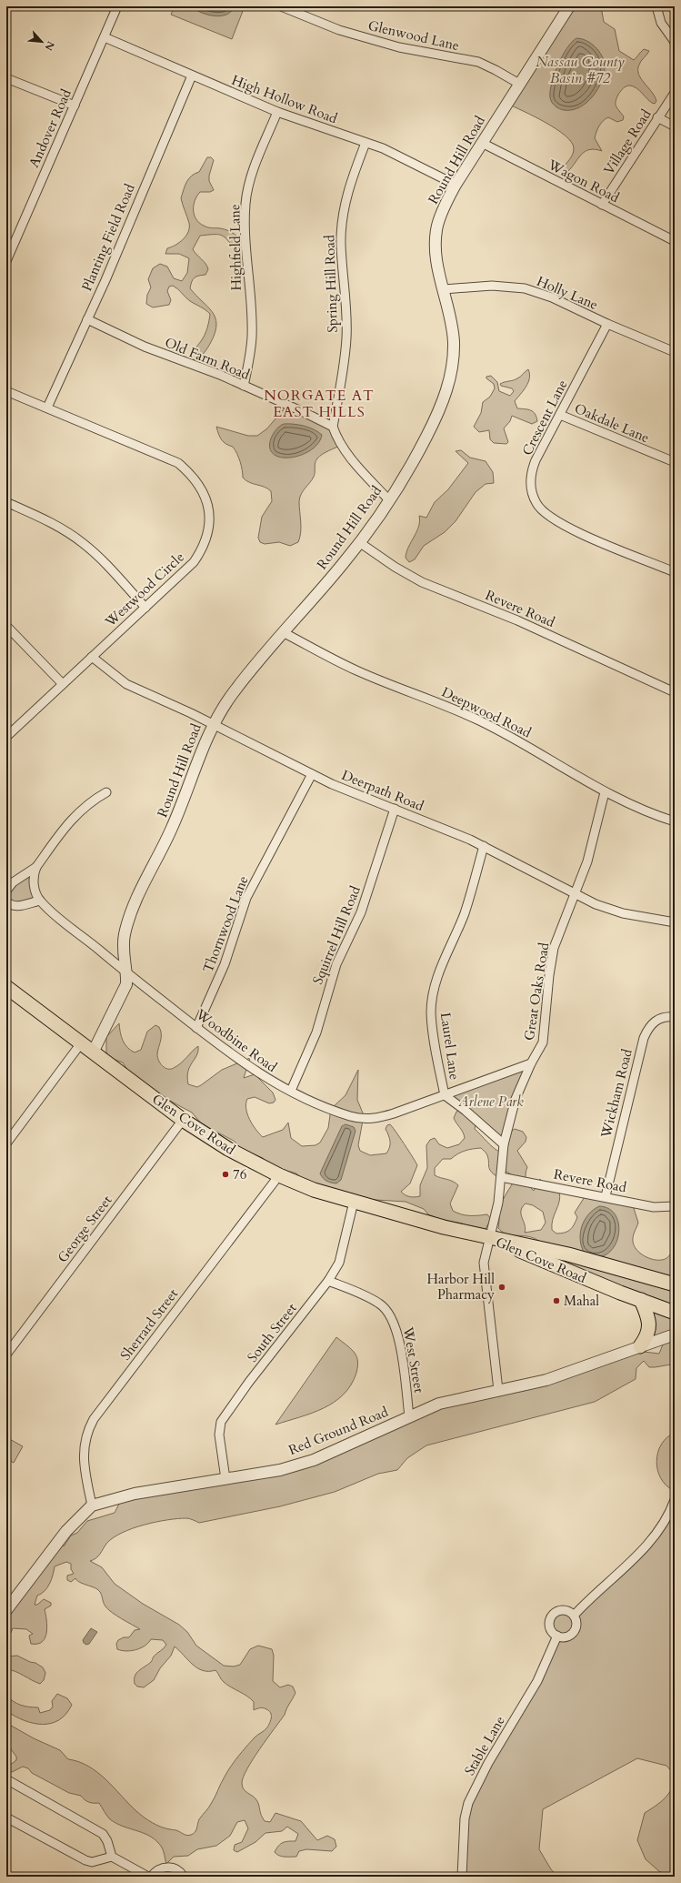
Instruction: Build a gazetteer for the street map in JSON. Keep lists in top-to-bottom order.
{
  "streets": {
    "main road": ["Glen Cove Road"],
    "street": [
      "Glenwood Lane",
      "High Hollow Road",
      "Andover Road",
      "Village Road",
      "Round Hill Road",
      "Wagon Road",
      "Planting Field Road",
      "Highfield Lane",
      "Spring Hill Road",
      "Holly Lane",
      "Old Farm Road",
      "Crescent Lane",
      "Oakdale Lane",
      "Westwood Circle",
      "Revere Road",
      "Deepwood Road",
      "Deerpath Road",
      "Thornwood Lane",
      "Squirrel Hill Road",
      "Great Oaks Road",
      "Woodbine Road",
      "Laurel Lane",
      "Wickham Road",
      "George Street",
      "Sherrard Street",
      "South Street",
      "West Street",
      "Red Ground Road",
      "Stable Lane"
    ]
  },
  "crossings": [
    ["Glenwood Lane", "Round Hill Road"],
    ["High Hollow Road", "Andover Road"],
    ["High Hollow Road", "Round Hill Road"],
    ["High Hollow Road", "Planting Field Road"],
    ["High Hollow Road", "Highfield Lane"],
    ["High Hollow Road", "Spring Hill Road"],
    ["Village Road", "Wagon Road"],
    ["Round Hill Road", "Wagon Road"],
    ["Round Hill Road", "Holly Lane"],
    ["Round Hill Road", "Revere Road"],
    ["Round Hill Road", "Deepwood Road"],
    ["Round Hill Road", "Deerpath Road"],
    ["Round Hill Road", "Woodbine Road"],
    ["Round Hill Road", "Glen Cove Road"],
    ["Planting Field Road", "Old Farm Road"],
    ["Planting Field Road", "Westwood Circle"],
    ["Highfield Lane", "Old Farm Road"],
    ["Spring Hill Road", "Old Farm Road"],
    ["Holly Lane", "Crescent Lane"],
    ["Crescent Lane", "Oakdale Lane"],
    ["Westwood Circle", "Deerpath Road"],
    ["Revere Road", "Great Oaks Road"],
    ["Revere Road", "Wickham Road"],
    ["Deepwood Road", "Great Oaks Road"],
    ["Deerpath Road", "Thornwood Lane"],
    ["Deerpath Road", "Squirrel Hill Road"],
    ["Deerpath Road", "Great Oaks Road"],
    ["Deerpath Road", "Laurel Lane"],
    ["Thornwood Lane", "Woodbine Road"],
    ["Squirrel Hill Road", "Woodbine Road"],
    ["Great Oaks Road", "Woodbine Road"],
    ["Great Oaks Road", "Laurel Lane"],
    ["Great Oaks Road", "Glen Cove Road"],
    ["Great Oaks Road", "Red Ground Road"],
    ["Woodbine Road", "Laurel Lane"],
    ["Glen Cove Road", "George Street"],
    ["Glen Cove Road", "Sherrard Street"],
    ["Glen Cove Road", "South Street"],
    ["Sherrard Street", "Red Ground Road"],
    ["South Street", "West Street"],
    ["South Street", "Red Ground Road"],
    ["West Street", "Red Ground Road"]
  ],
  "districts": ["NORGATE AT EAST HILLS"],
  "water": ["Nassau County Basin #72"],
  "parks": ["Arlene Park"],
  "places": ["76", "Harbor Hill Pharmacy", "Mahal"],
  "north": "bottom right"
}
